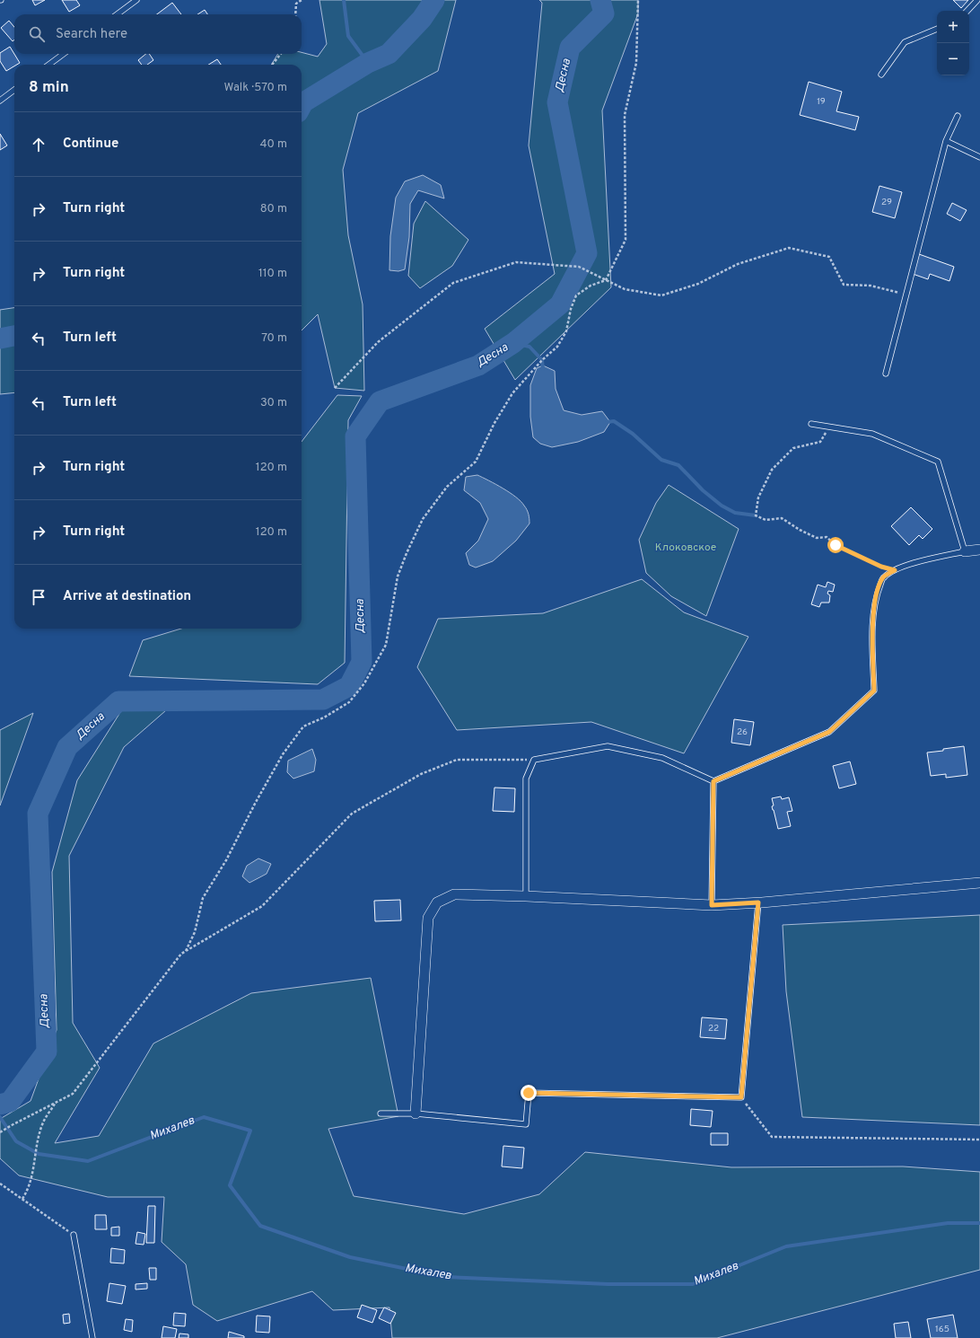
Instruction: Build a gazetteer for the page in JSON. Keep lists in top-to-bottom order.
{
  "water": ["Десна", "Михалев"],
  "parks": ["Клоковское"],
  "house_numbers": [
    "19",
    "29",
    "26",
    "22",
    "165"
  ],
  "page": {
    "map_buttons": ["+", "−"],
    "search": "Search here",
    "heading": ["8 min", "Walk · 570 m"],
    "list": [
      ["Continue", "40 m"],
      ["Turn right", "80 m"],
      ["Turn right", "110 m"],
      ["Turn left", "70 m"],
      ["Turn left", "30 m"],
      ["Turn right", "120 m"],
      ["Turn right", "120 m"],
      "Arrive at destination"
    ]
  }
}
